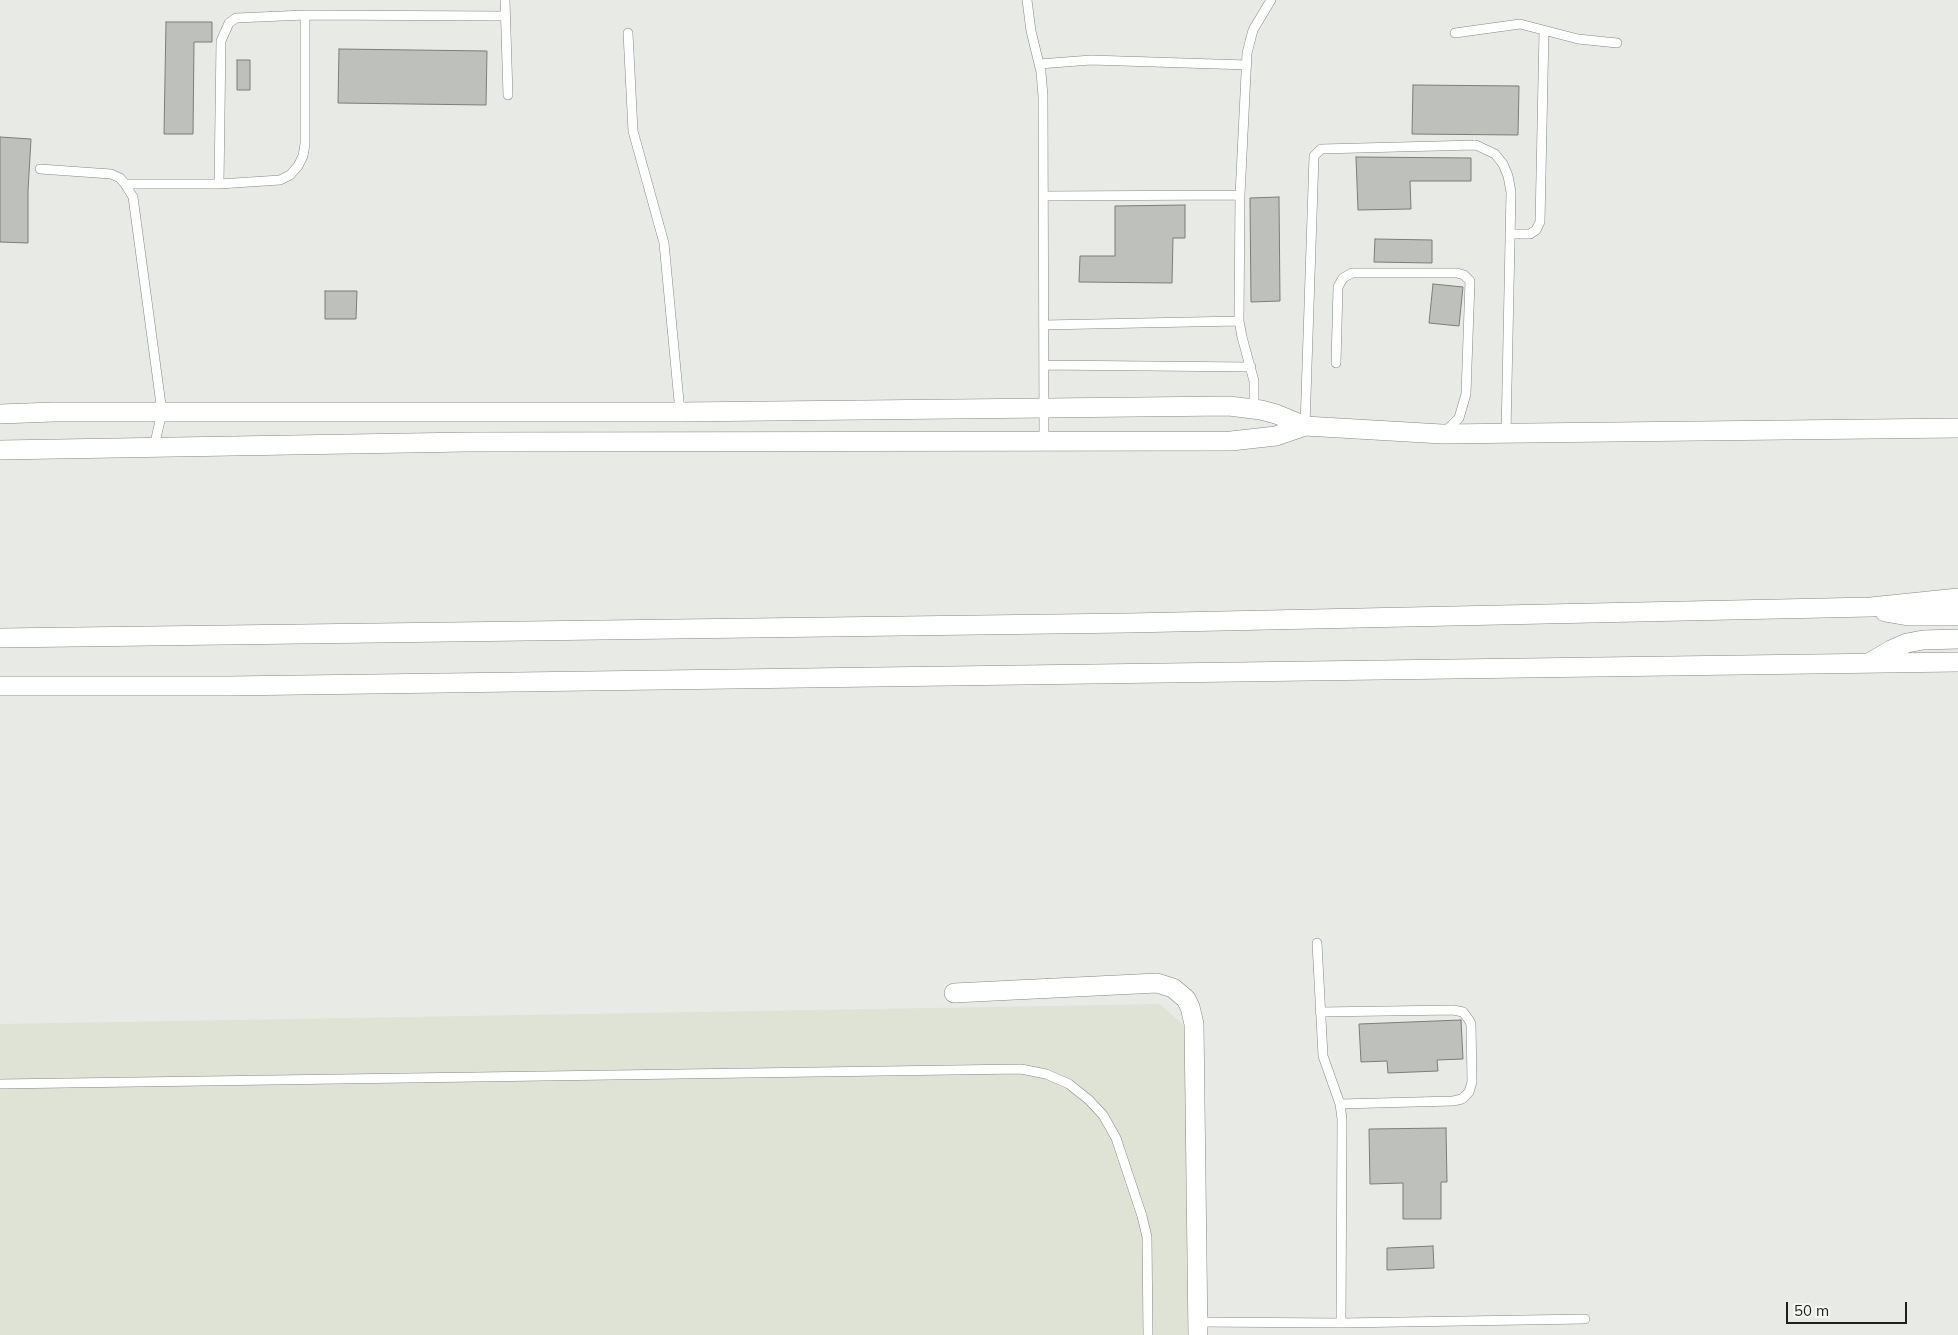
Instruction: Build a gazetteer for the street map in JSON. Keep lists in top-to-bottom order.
{
  "scale_bar": "50 m"
}
